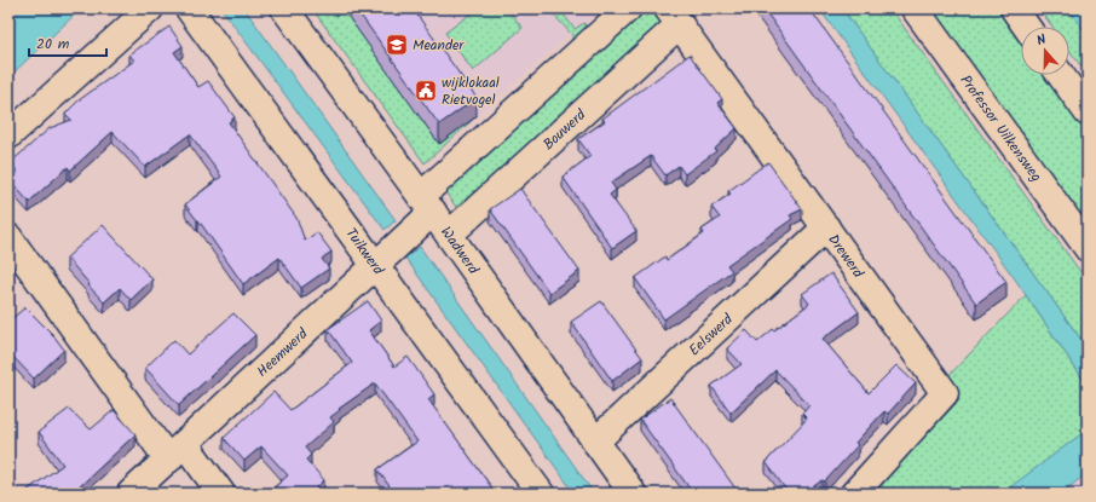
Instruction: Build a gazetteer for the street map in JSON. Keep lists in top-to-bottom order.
{
  "streets": {
    "street": [
      "Professor Uilkensweg",
      "Bouwerd",
      "Tuikwerd",
      "Wadwerd",
      "Drewerd",
      "Eelswerd",
      "Heemwerd"
    ]
  },
  "crossings": [
    ["Bouwerd", "Wadwerd"],
    ["Bouwerd", "Drewerd"],
    ["Tuikwerd", "Heemwerd"],
    ["Wadwerd", "Eelswerd"],
    ["Wadwerd", "Heemwerd"],
    ["Drewerd", "Eelswerd"]
  ],
  "places": {
    "school or university": ["Meander"],
    "public building": ["wijklokaal Rietvogel"]
  },
  "scale_bar": "20 m",
  "north": "top"
}
